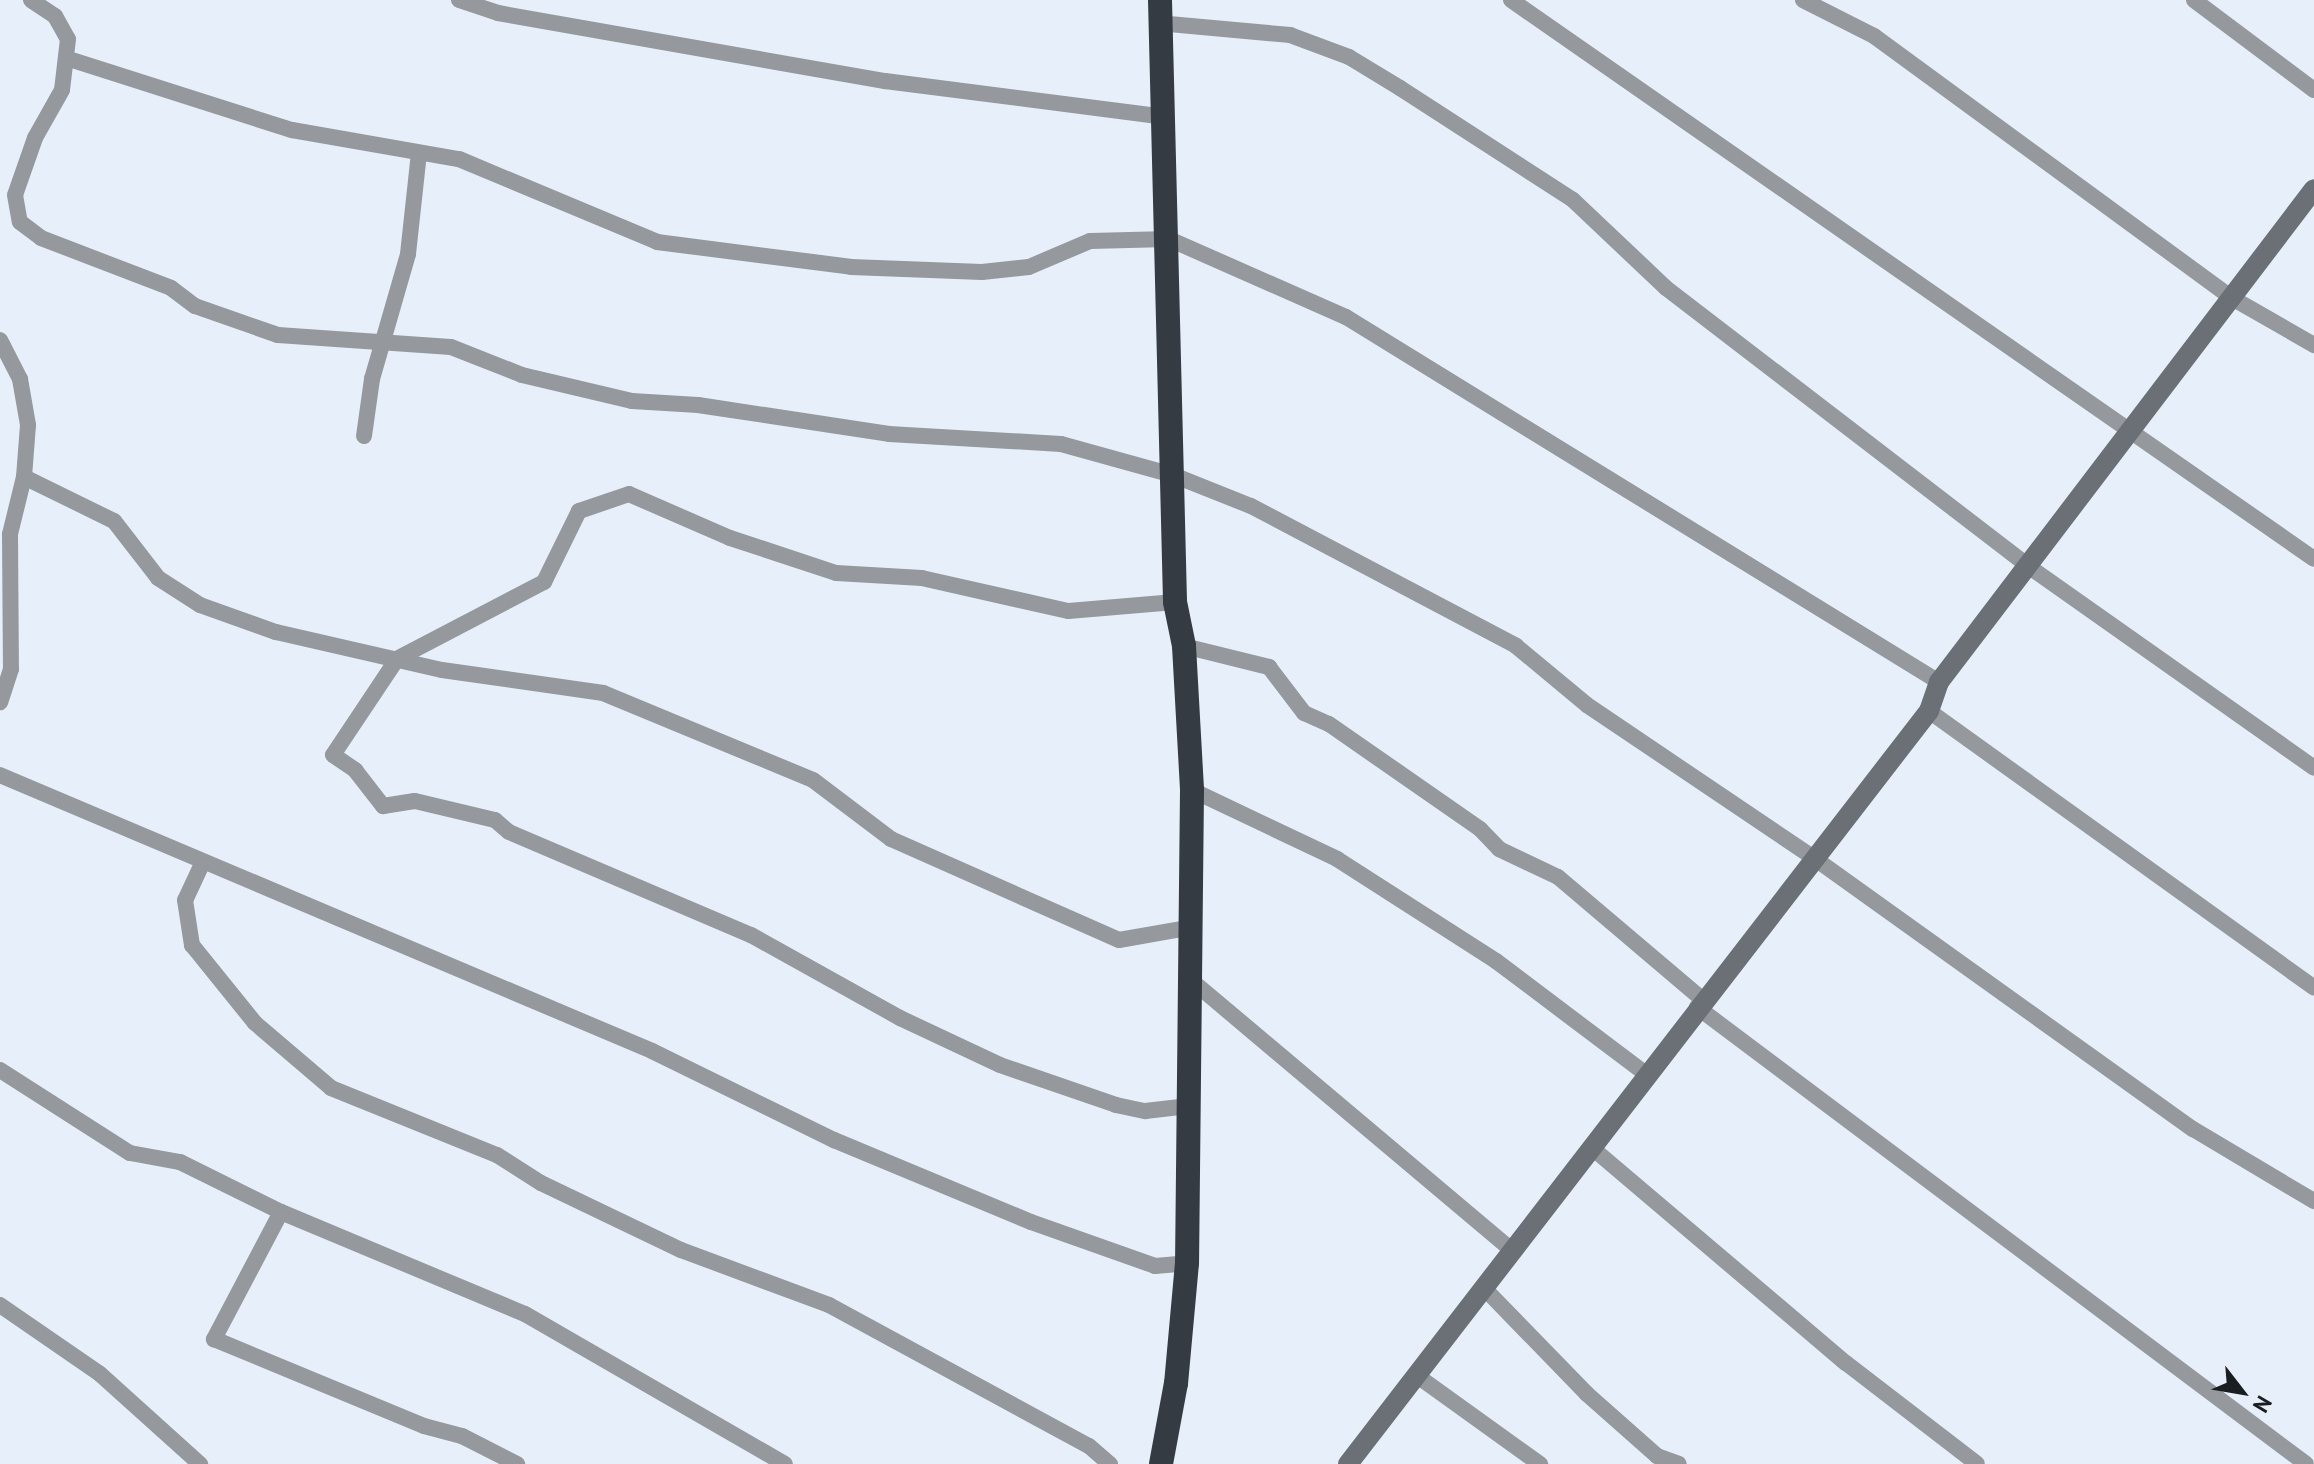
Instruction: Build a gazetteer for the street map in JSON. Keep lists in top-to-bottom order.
{
  "north": "bottom right"
}
